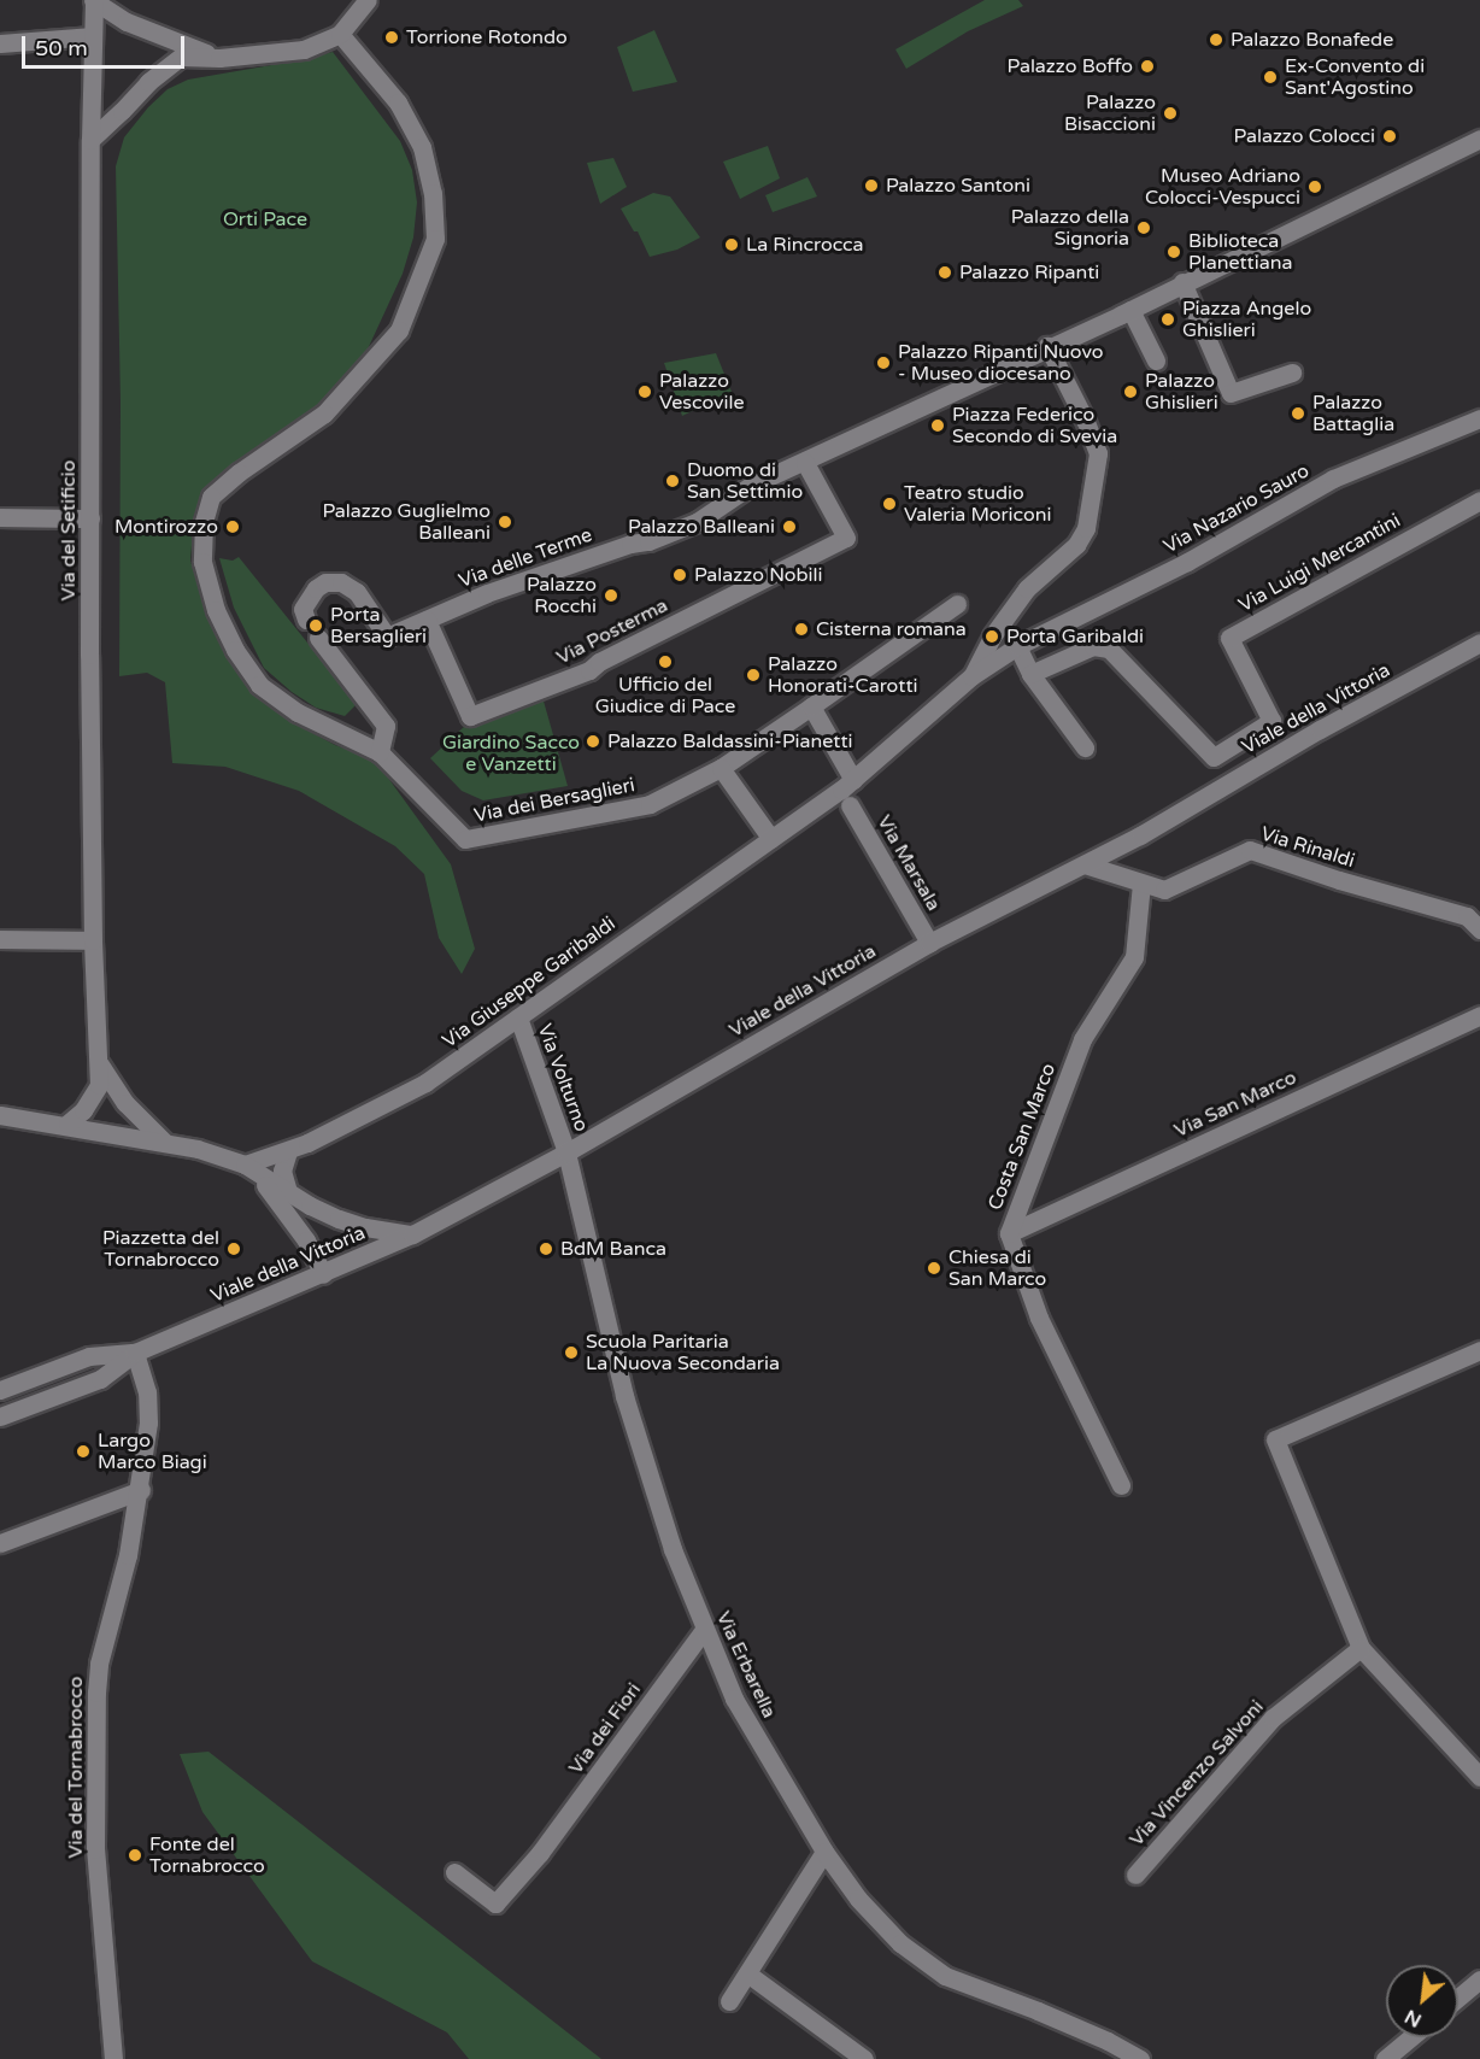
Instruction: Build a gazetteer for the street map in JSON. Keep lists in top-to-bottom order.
{
  "streets": {
    "street": [
      "Via Nazario Sauro",
      "Via del Setificio",
      "Via delle Terme",
      "Via Luigi Mercantini",
      "Via Posterma",
      "Viale della Vittoria",
      "Via dei Bersaglieri",
      "Via Rinaldi",
      "Via Marsala",
      "Via Giuseppe Garibaldi",
      "Via Volturno",
      "Via San Marco",
      "Costa San Marco",
      "Via Erbarella",
      "Via dei Fiori",
      "Via del Tornabrocco",
      "Via Vincenzo Salvoni"
    ]
  },
  "crossings": [
    ["Via Nazario Sauro", "Via Giuseppe Garibaldi"],
    ["Via delle Terme", "Via Posterma"],
    ["Viale della Vittoria", "Via Rinaldi"],
    ["Viale della Vittoria", "Via Marsala"],
    ["Viale della Vittoria", "Via Volturno"],
    ["Viale della Vittoria", "Via Erbarella"],
    ["Viale della Vittoria", "Via del Tornabrocco"],
    ["Via Rinaldi", "Costa San Marco"],
    ["Via Giuseppe Garibaldi", "Via Volturno"],
    ["Via Volturno", "Via Erbarella"],
    ["Via San Marco", "Costa San Marco"],
    ["Via Erbarella", "Via dei Fiori"]
  ],
  "parks": ["Orti Pace", "Giardino Sacco e Vanzetti"],
  "places": [
    "Torrione Rotondo",
    "Palazzo Bonafede",
    "Palazzo Boffo",
    "Ex-Convento di Sant'Agostino",
    "Palazzo Bisaccioni",
    "Palazzo Colocci",
    "Palazzo Santoni",
    "Museo Adriano Colocci-Vespucci",
    "Palazzo della Signoria",
    "La Rincrocca",
    "Biblioteca Planettiana",
    "Palazzo Ripanti",
    "Piazza Angelo Ghislieri",
    "Palazzo Ripanti Nuovo - Museo diocesano",
    "Palazzo Vescovile",
    "Palazzo Ghislieri",
    "Palazzo Battaglia",
    "Piazza Federico Secondo di Svevia",
    "Duomo di San Settimio",
    "Teatro studio Valeria Moriconi",
    "Palazzo Guglielmo Balleani",
    "Montirozzo",
    "Palazzo Balleani",
    "Palazzo Nobili",
    "Palazzo Rocchi",
    "Porta Bersaglieri",
    "Cisterna romana",
    "Porta Garibaldi",
    "Ufficio del Giudice di Pace",
    "Palazzo Honorati-Carotti",
    "Palazzo Baldassini-Pianetti",
    "Piazzetta del Tornabrocco",
    "BdM Banca",
    "Chiesa di San Marco",
    "Scuola Paritaria La Nuova Secondaria",
    "Largo Marco Biagi",
    "Fonte del Tornabrocco"
  ],
  "scale_bar": "50 m",
  "north": "bottom left"
}
